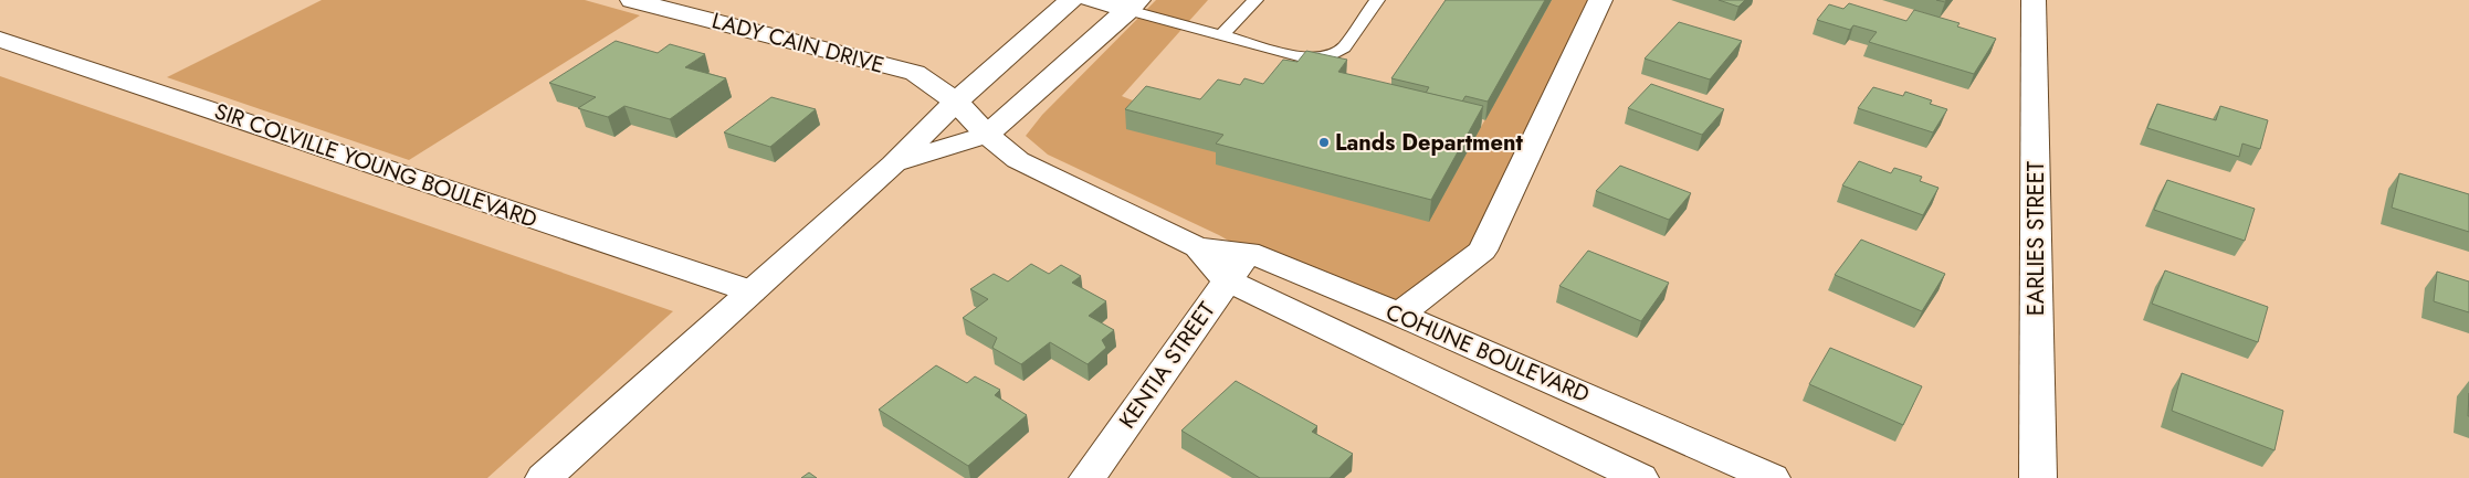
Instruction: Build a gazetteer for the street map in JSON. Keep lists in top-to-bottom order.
{
  "streets": {
    "street": [
      "LADY CAIN DRIVE",
      "SIR COLVILLE YOUNG BOULEVARD",
      "EARLIES STREET",
      "COHUNE BOULEVARD",
      "KENTIA STREET"
    ]
  },
  "crossings": [
    ["LADY CAIN DRIVE", "COHUNE BOULEVARD"],
    ["COHUNE BOULEVARD", "KENTIA STREET"]
  ],
  "places": ["Lands Department"]
}
